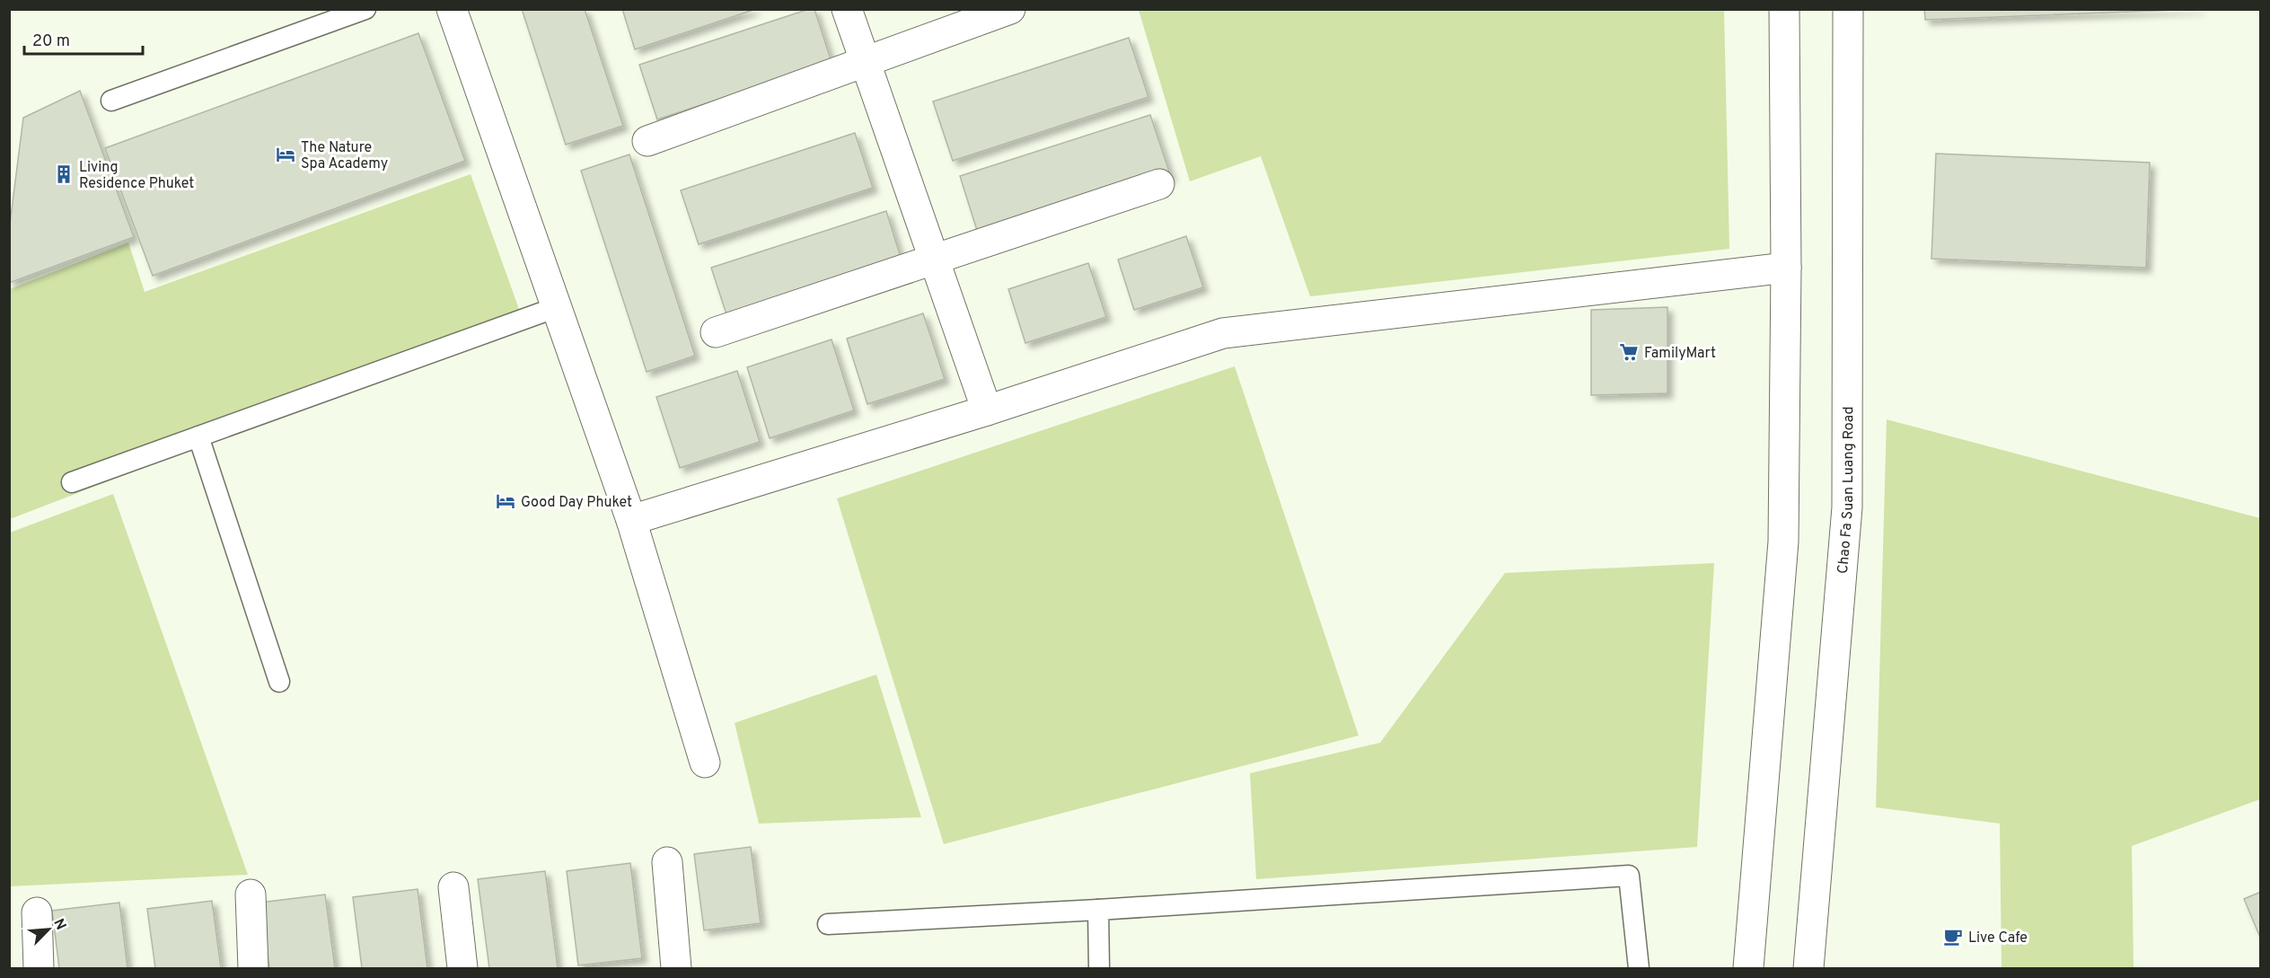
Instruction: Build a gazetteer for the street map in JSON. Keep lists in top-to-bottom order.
{
  "streets": {
    "street": ["Chao Fa Suan Luang Road"]
  },
  "places": {
    "hotel": ["The Nature Spa Academy", "Good Day Phuket"],
    "building": ["Living Residence Phuket"],
    "supermarket": ["FamilyMart"],
    "cafe": ["Live Cafe"]
  },
  "scale_bar": "20 m",
  "north": "top right"
}
